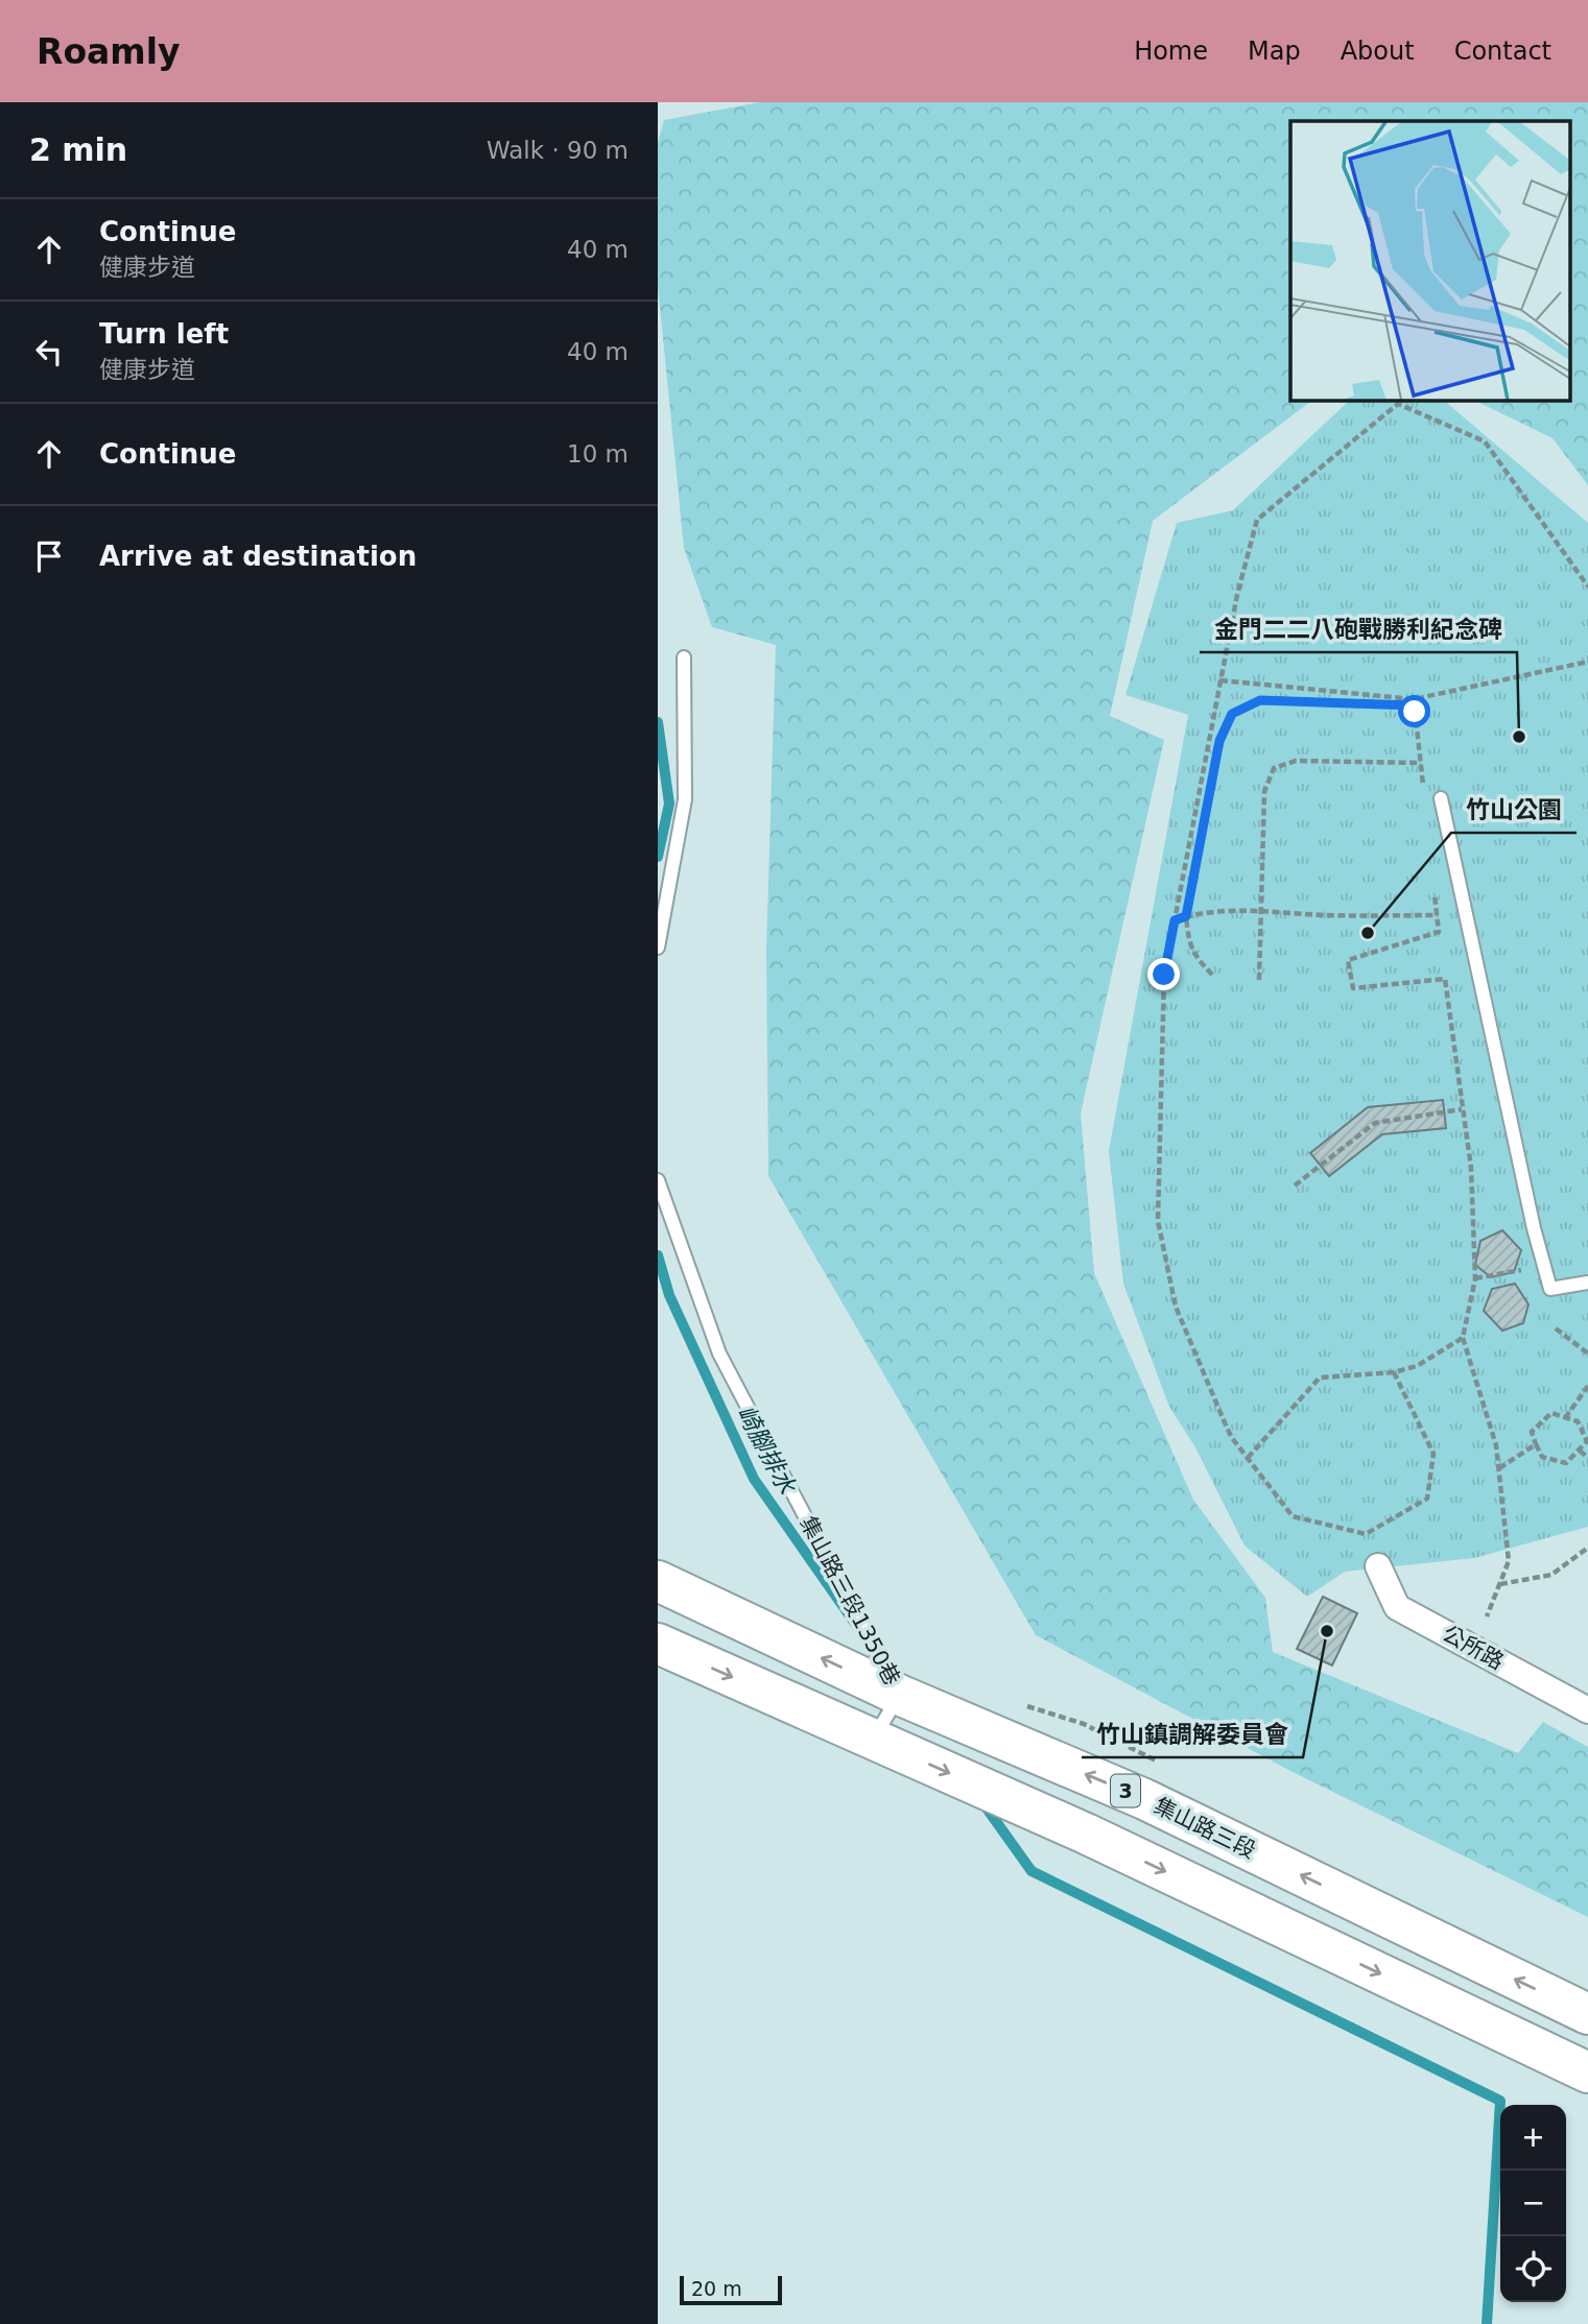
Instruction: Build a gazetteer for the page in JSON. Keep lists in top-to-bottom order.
{
  "streets": {
    "main road": ["3", "集山路三段"],
    "street": ["公所路"],
    "lane": ["集山路三段1350巷"]
  },
  "crossings": [
    ["集山路三段1350巷", "集山路三段"]
  ],
  "water": ["崎腳排水"],
  "places": ["金門二二八砲戰勝利紀念碑", "竹山公園", "竹山鎮調解委員會"],
  "scale_bar": "20 m",
  "page": {
    "header": "Roamly",
    "nav": [
      "Home",
      "Map",
      "About",
      "Contact"
    ],
    "heading": ["2 min", "Walk · 90 m"],
    "list": [
      ["Continue", "健康步道", "40 m"],
      ["Turn left", "健康步道", "40 m"],
      ["Continue", "10 m"],
      "Arrive at destination"
    ],
    "map_buttons": ["+", "−"],
    "scale": "20 m"
  }
}
